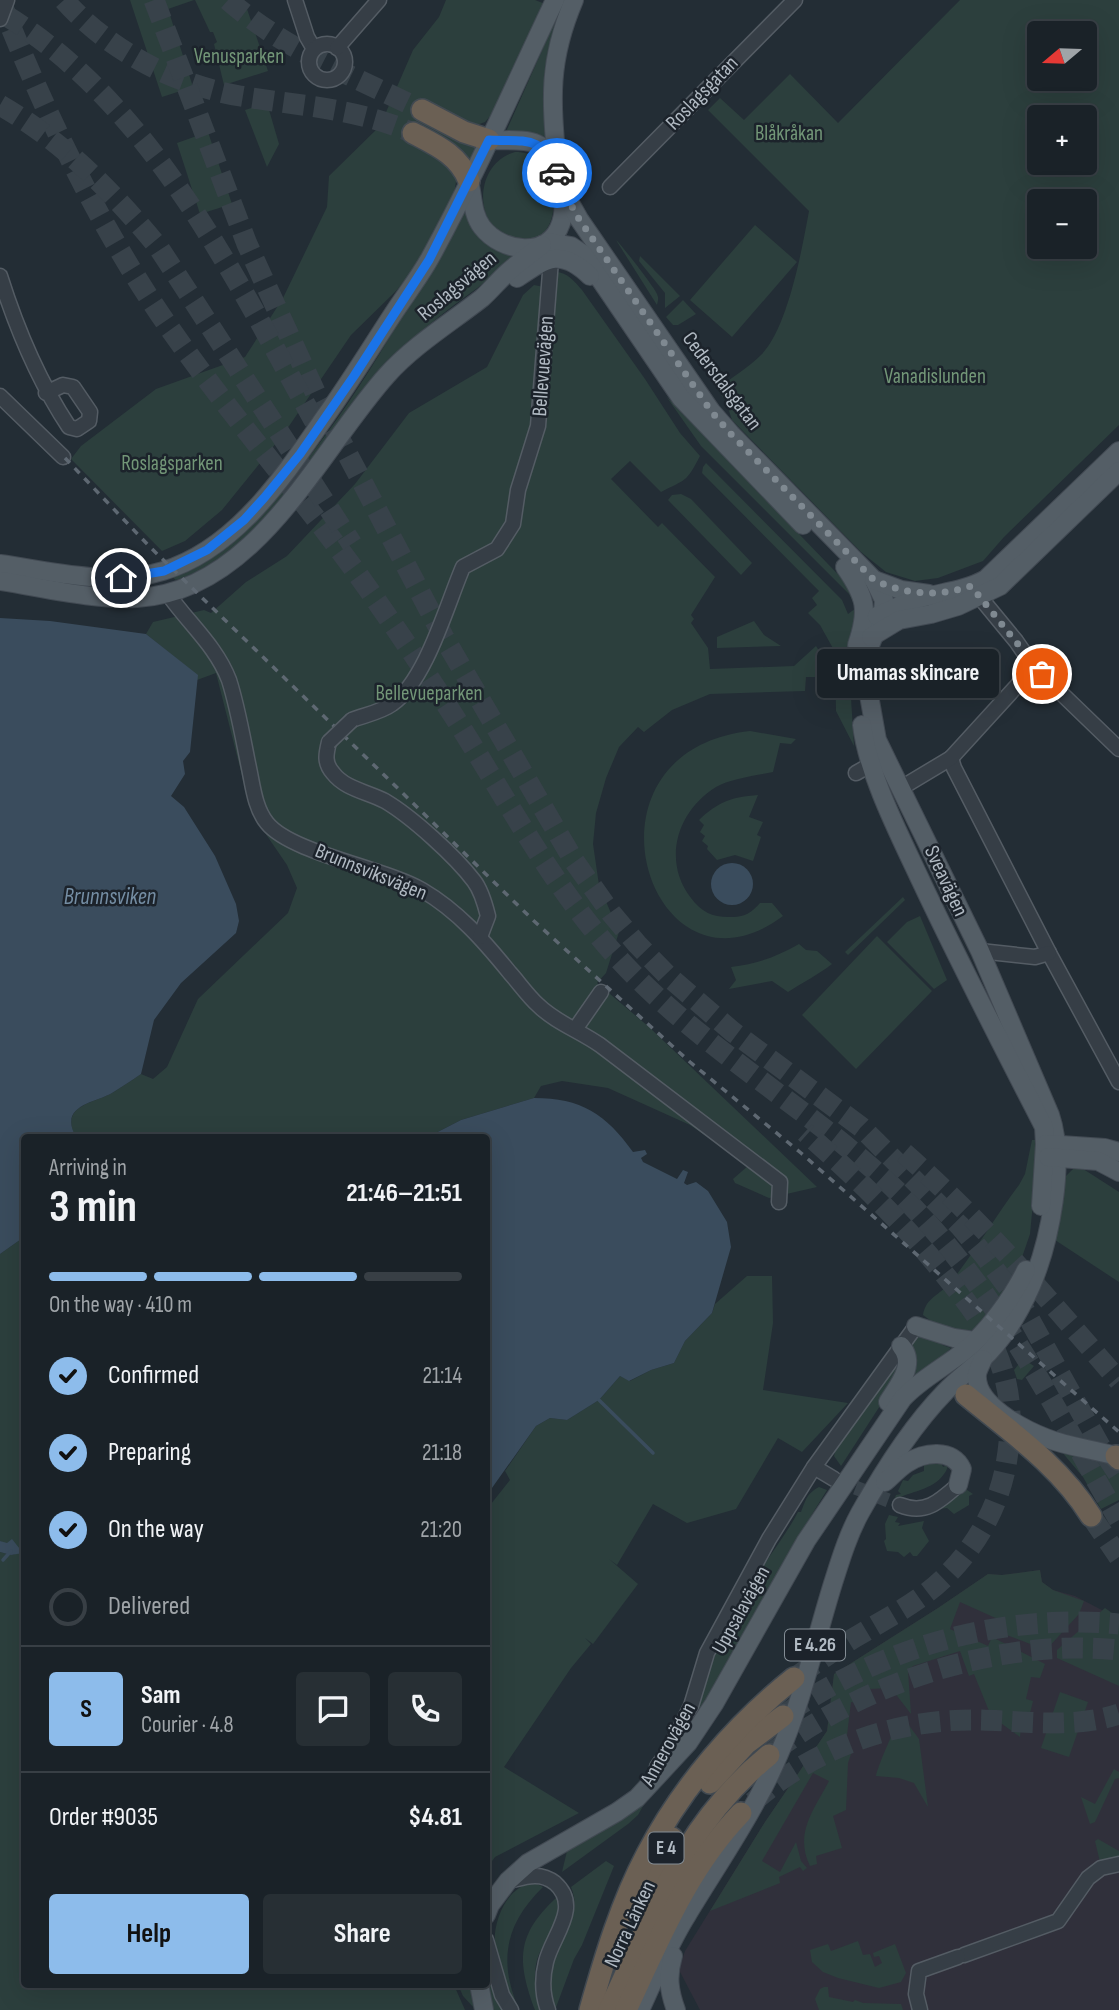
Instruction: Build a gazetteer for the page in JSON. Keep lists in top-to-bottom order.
{
  "streets": {
    "highway": ["E 4", "Norra Länken"],
    "main road": [
      "Roslagsvägen",
      "Cedersdalsgatan",
      "Sveavägen",
      "Uppsalavägen",
      "E 4.26"
    ],
    "street": [
      "Roslagsgatan",
      "Bellevuevägen",
      "Brunnsviksvägen",
      "Annerovägen"
    ]
  },
  "crossings": [
    ["Roslagsvägen", "Bellevuevägen"],
    ["Roslagsvägen", "Cedersdalsgatan"],
    ["Roslagsvägen", "Brunnsviksvägen"],
    ["Bellevuevägen", "Cedersdalsgatan"],
    ["Bellevuevägen", "Brunnsviksvägen"],
    ["Cedersdalsgatan", "Sveavägen"],
    ["Sveavägen", "Uppsalavägen"],
    ["Uppsalavägen", "Annerovägen"]
  ],
  "water": ["Brunnsviken"],
  "parks": [
    "Venusparken",
    "Blåkråkan",
    "Vanadislunden",
    "Roslagsparken",
    "Bellevueparken"
  ],
  "places": ["Umamas skincare"],
  "north": "left",
  "page": {
    "map_buttons": ["+", "−"],
    "bubble": "Umamas skincare",
    "heading": ["3 min", "Arriving in", "21:46–21:51"],
    "panel": [
      "Sam",
      "Courier · 4.8",
      "Order #9035",
      "$4.81"
    ],
    "bar": "On the way · 410 m",
    "list": [
      ["Confirmed", "21:14"],
      ["Preparing", "21:18"],
      ["On the way", "21:20"],
      "Delivered"
    ],
    "round": "S",
    "buttons": ["Help", "Share"]
  }
}
